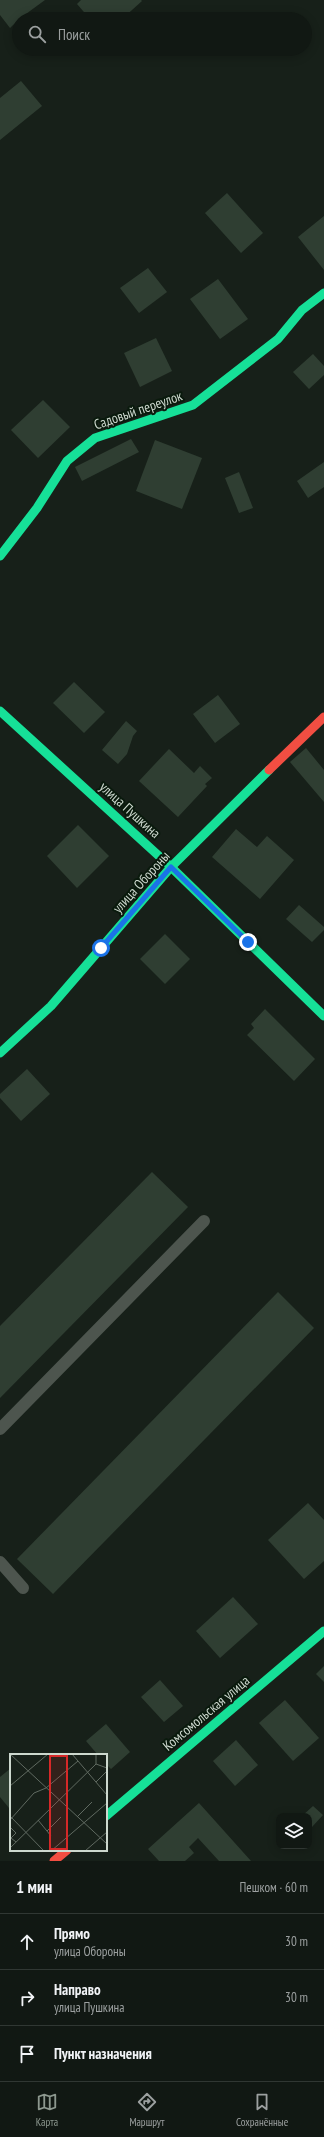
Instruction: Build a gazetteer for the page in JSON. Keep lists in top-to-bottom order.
{
  "streets": {
    "street": [
      "Садовый переулок",
      "улица Пушкина",
      "улица Обороны",
      "Комсомольская улица"
    ]
  },
  "crossings": [
    ["улица Пушкина", "улица Обороны"]
  ],
  "page": {
    "search": "Поиск",
    "heading": ["1 мин", "Пешком · 60 m"],
    "list": [
      ["Прямо", "улица Обороны", "30 m"],
      ["Направо", "улица Пушкина", "30 m"],
      "Пункт назначения"
    ],
    "nav": ["Карта", "Маршрут", "Сохранённые"]
  }
}
